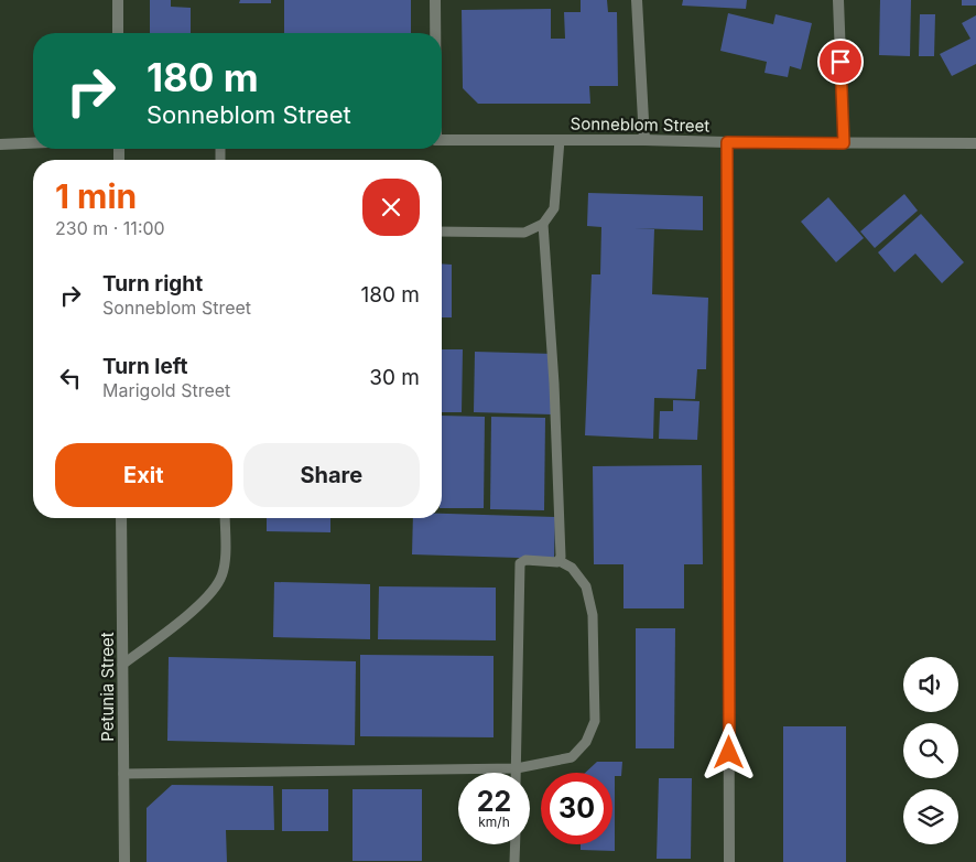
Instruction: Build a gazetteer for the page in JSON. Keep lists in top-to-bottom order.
{
  "streets": {
    "street": ["Sonneblom Street", "Petunia Street"]
  },
  "page": {
    "turn": ["180 m", "Sonneblom Street"],
    "heading": ["1 min", "230 m · 11:00"],
    "list": [
      {
        "name": "Turn right",
        "note": "Sonneblom Street",
        "value": "180 m"
      },
      {
        "name": "Turn left",
        "note": "Marigold Street",
        "value": "30 m"
      }
    ],
    "buttons": ["Exit", "Share"],
    "speed": "22 km/h",
    "limit": "30"
  }
}
